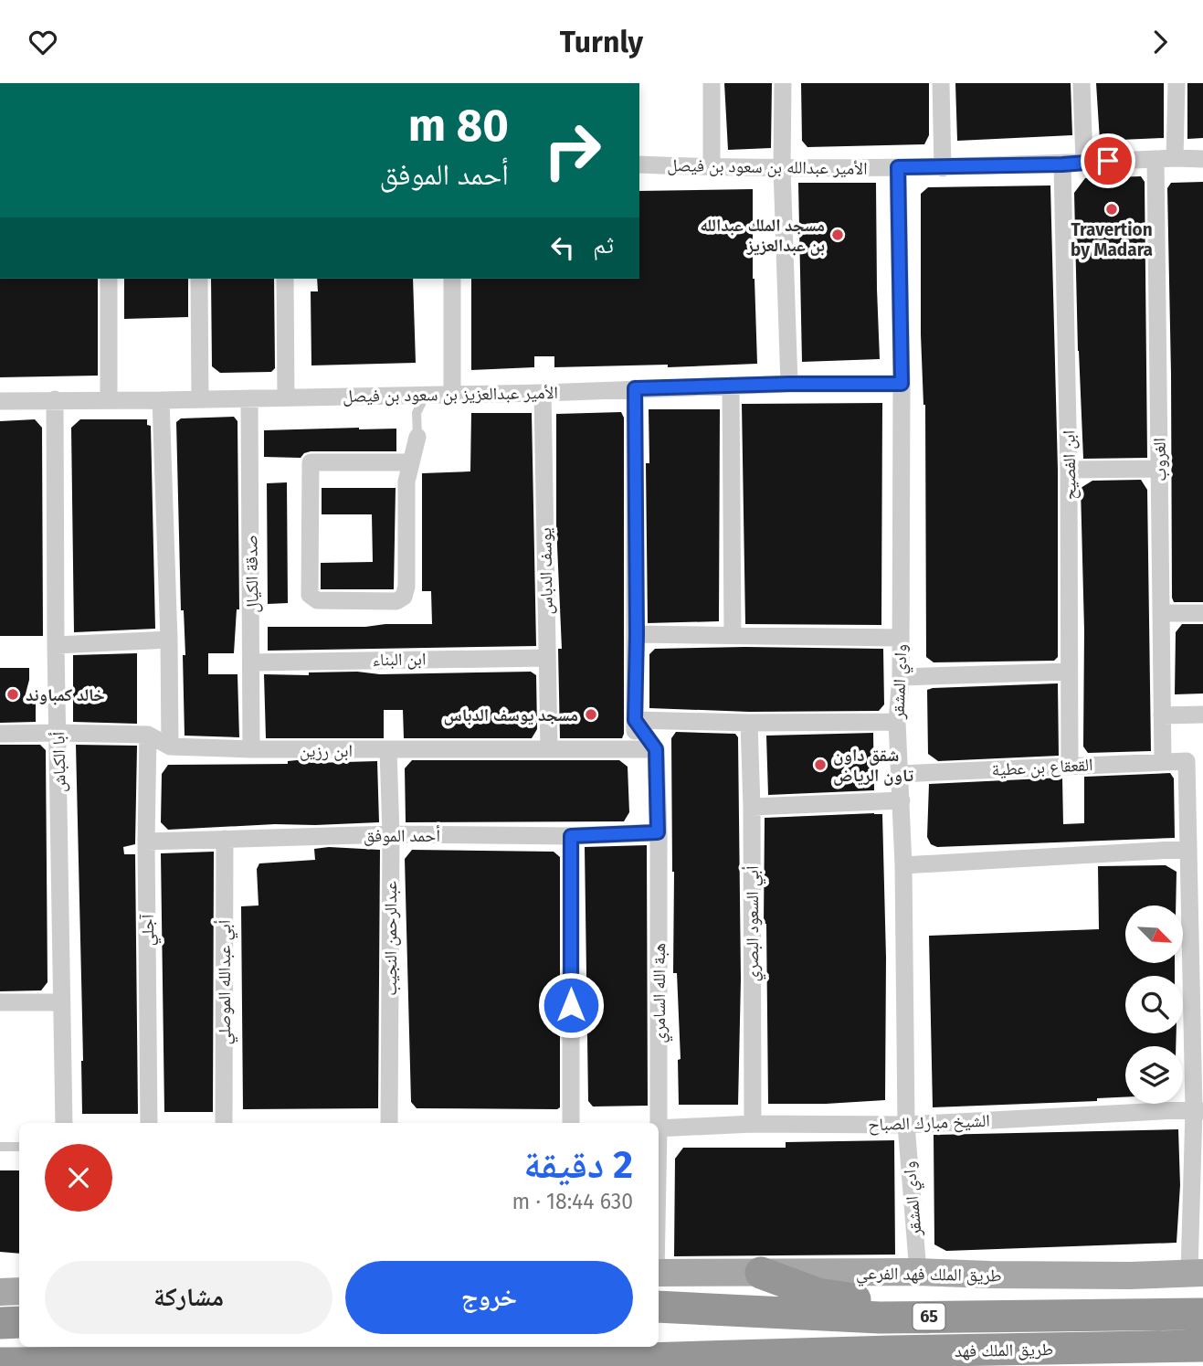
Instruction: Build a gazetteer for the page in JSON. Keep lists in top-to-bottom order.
{
  "streets": {
    "highway": ["65", "طريق الملك فهد"],
    "main road": ["طريق الملك فهد الفرعي"],
    "street": [
      "الأمير عبدالله بن سعود بن فيصل",
      "الأمير عبدالعزيز بن سعود بن فيصل",
      "الغروب",
      "ابن الفصيح",
      "يوسف الدباس",
      "صدقة الكيال",
      "ابن البناء",
      "وادي المشقر",
      "ابن رزين",
      "أبا الكباش",
      "القعقاع بن عطية",
      "أحمد الموفق",
      "أبي السعود البصري",
      "آجلي",
      "عبدالرحمن النجيب",
      "أبي عبدالله الموصلي",
      "هبة الله السامري",
      "الشيخ مبارك الصباح"
    ]
  },
  "crossings": [
    ["الأمير عبدالله بن سعود بن فيصل", "الغروب"],
    ["الأمير عبدالله بن سعود بن فيصل", "ابن الفصيح"],
    ["الأمير عبدالله بن سعود بن فيصل", "وادي المشقر"],
    ["الأمير عبدالعزيز بن سعود بن فيصل", "يوسف الدباس"],
    ["الأمير عبدالعزيز بن سعود بن فيصل", "صدقة الكيال"],
    ["الأمير عبدالعزيز بن سعود بن فيصل", "وادي المشقر"],
    ["الأمير عبدالعزيز بن سعود بن فيصل", "أبا الكباش"],
    ["الغروب", "القعقاع بن عطية"],
    ["ابن الفصيح", "القعقاع بن عطية"],
    ["يوسف الدباس", "ابن البناء"],
    ["يوسف الدباس", "ابن رزين"],
    ["صدقة الكيال", "ابن البناء"],
    ["صدقة الكيال", "ابن رزين"],
    ["وادي المشقر", "القعقاع بن عطية"],
    ["وادي المشقر", "الشيخ مبارك الصباح"],
    ["وادي المشقر", "طريق الملك فهد الفرعي"],
    ["ابن رزين", "أبا الكباش"],
    ["ابن رزين", "آجلي"],
    ["ابن رزين", "عبدالرحمن النجيب"],
    ["ابن رزين", "هبة الله السامري"],
    ["أحمد الموفق", "آجلي"],
    ["أحمد الموفق", "عبدالرحمن النجيب"],
    ["أحمد الموفق", "أبي عبدالله الموصلي"],
    ["أحمد الموفق", "هبة الله السامري"],
    ["أبي السعود البصري", "الشيخ مبارك الصباح"]
  ],
  "places": [
    "Travertion by Madara",
    "مسجد الملك عبدالله بن عبدالعزيز",
    "خالد كمباوند",
    "مسجد يوسف الدباس",
    "شقق داون تاون الرياض"
  ],
  "north": "bottom right",
  "page": {
    "header": "Turnly",
    "turn": ["80 m", "أحمد الموفق"],
    "then": "ثم",
    "heading": ["2 دقيقة", "630 m · 18:44"],
    "buttons": ["خروج", "مشاركة"]
  }
}
